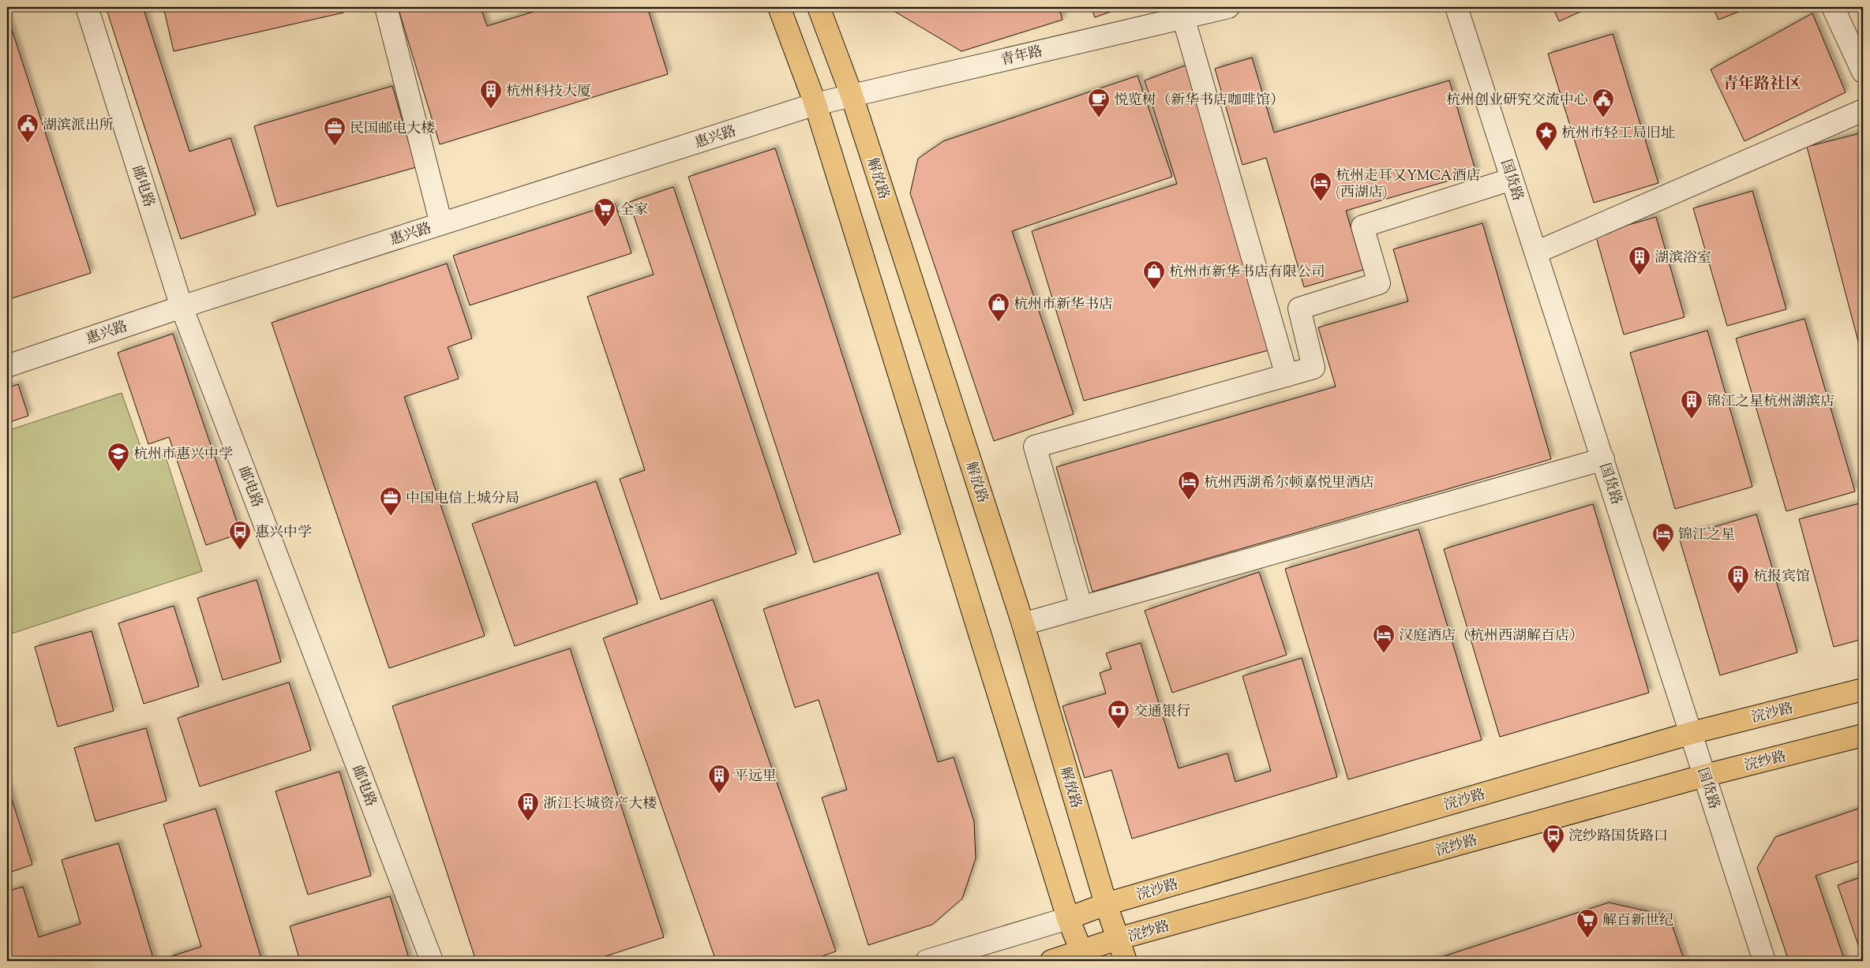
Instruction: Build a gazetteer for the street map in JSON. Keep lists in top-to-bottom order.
{
  "streets": {
    "main road": ["解放路", "浣沙路", "浣纱路"],
    "street": [
      "青年路",
      "惠兴路",
      "国货路",
      "邮电路"
    ]
  },
  "crossings": [
    ["青年路", "惠兴路"],
    ["青年路", "解放路"],
    ["惠兴路", "邮电路"],
    ["解放路", "浣沙路"],
    ["解放路", "浣纱路"],
    ["国货路", "浣沙路"],
    ["国货路", "浣纱路"]
  ],
  "districts": ["青年路社区"],
  "places": {
    "building": [
      "杭州科技大厦",
      "湖滨浴室",
      "锦江之星杭州湖滨店",
      "杭报宾馆",
      "平远里",
      "浙江长城资产大楼"
    ],
    "cafe": ["悦览树（新华书店咖啡馆）"],
    "public building": ["杭州创业研究交流中心", "湖滨派出所"],
    "office": ["民国邮电大楼", "中国电信上城分局"],
    "place": ["杭州市轻工局旧址"],
    "hotel": [
      "杭州走耳又YMCA酒店 (西湖店)",
      "杭州西湖希尔顿嘉悦里酒店",
      "锦江之星",
      "汉庭酒店（杭州西湖解百店）"
    ],
    "supermarket": ["全家", "解百新世纪"],
    "shop": ["杭州市新华书店有限公司", "杭州市新华书店"],
    "school or university": ["杭州市惠兴中学"],
    "bus stop": ["惠兴中学", "浣纱路国货路口"],
    "bank": ["交通银行"]
  }
}
